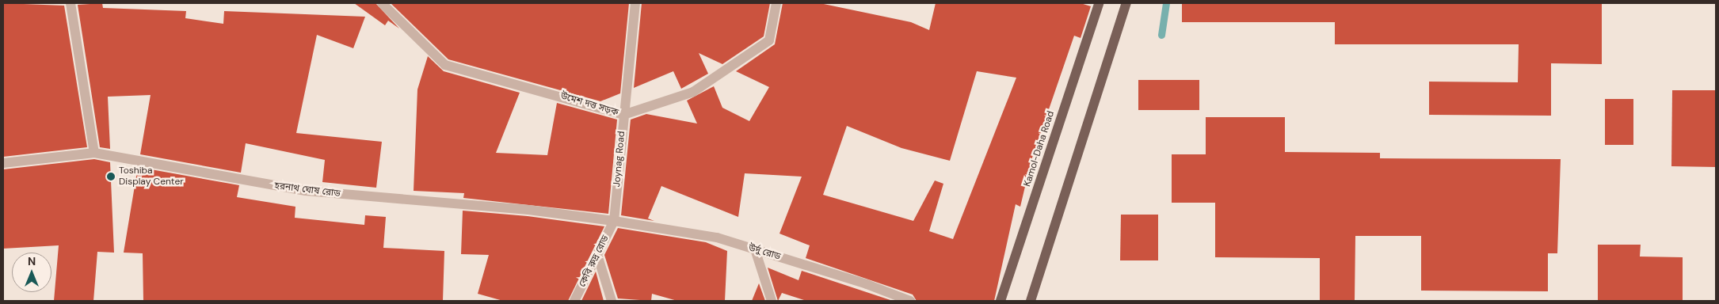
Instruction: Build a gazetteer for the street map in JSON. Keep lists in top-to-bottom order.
{
  "streets": {
    "main road": ["Kamol-Daha Road"],
    "street": [
      "উমেশ দত্ত সড়ক",
      "Joynag Road",
      "হরনাথ ঘোষ রোড",
      "উর্দু রোড",
      "কেবি রুদ্র রোড"
    ]
  },
  "crossings": [
    ["উমেশ দত্ত সড়ক", "Joynag Road"],
    ["Joynag Road", "হরনাথ ঘোষ রোড"],
    ["Joynag Road", "উর্দু রোড"],
    ["Joynag Road", "কেবি রুদ্র রোড"],
    ["হরনাথ ঘোষ রোড", "উর্দু রোড"],
    ["হরনাথ ঘোষ রোড", "কেবি রুদ্র রোড"],
    ["উর্দু রোড", "কেবি রুদ্র রোড"]
  ],
  "places": ["Toshiba Display Center"],
  "north": "top"
}
